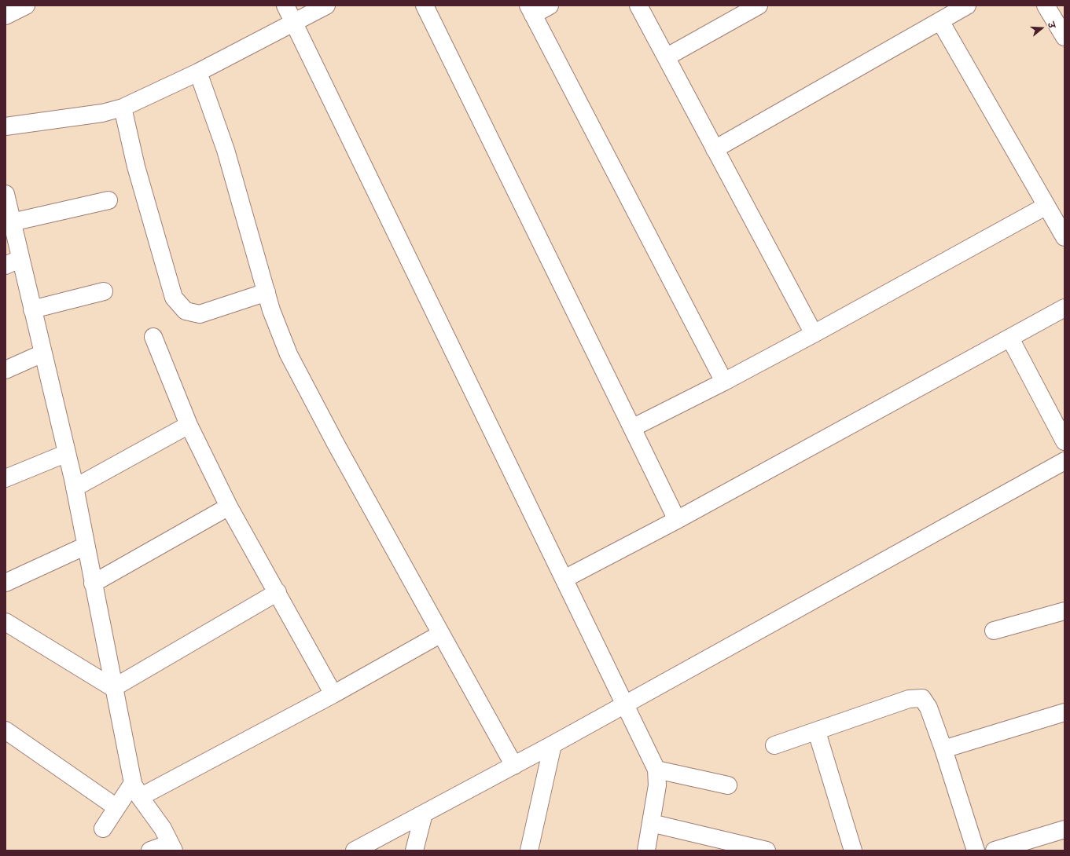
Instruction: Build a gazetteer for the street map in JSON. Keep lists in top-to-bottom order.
{
  "north": "right"
}
